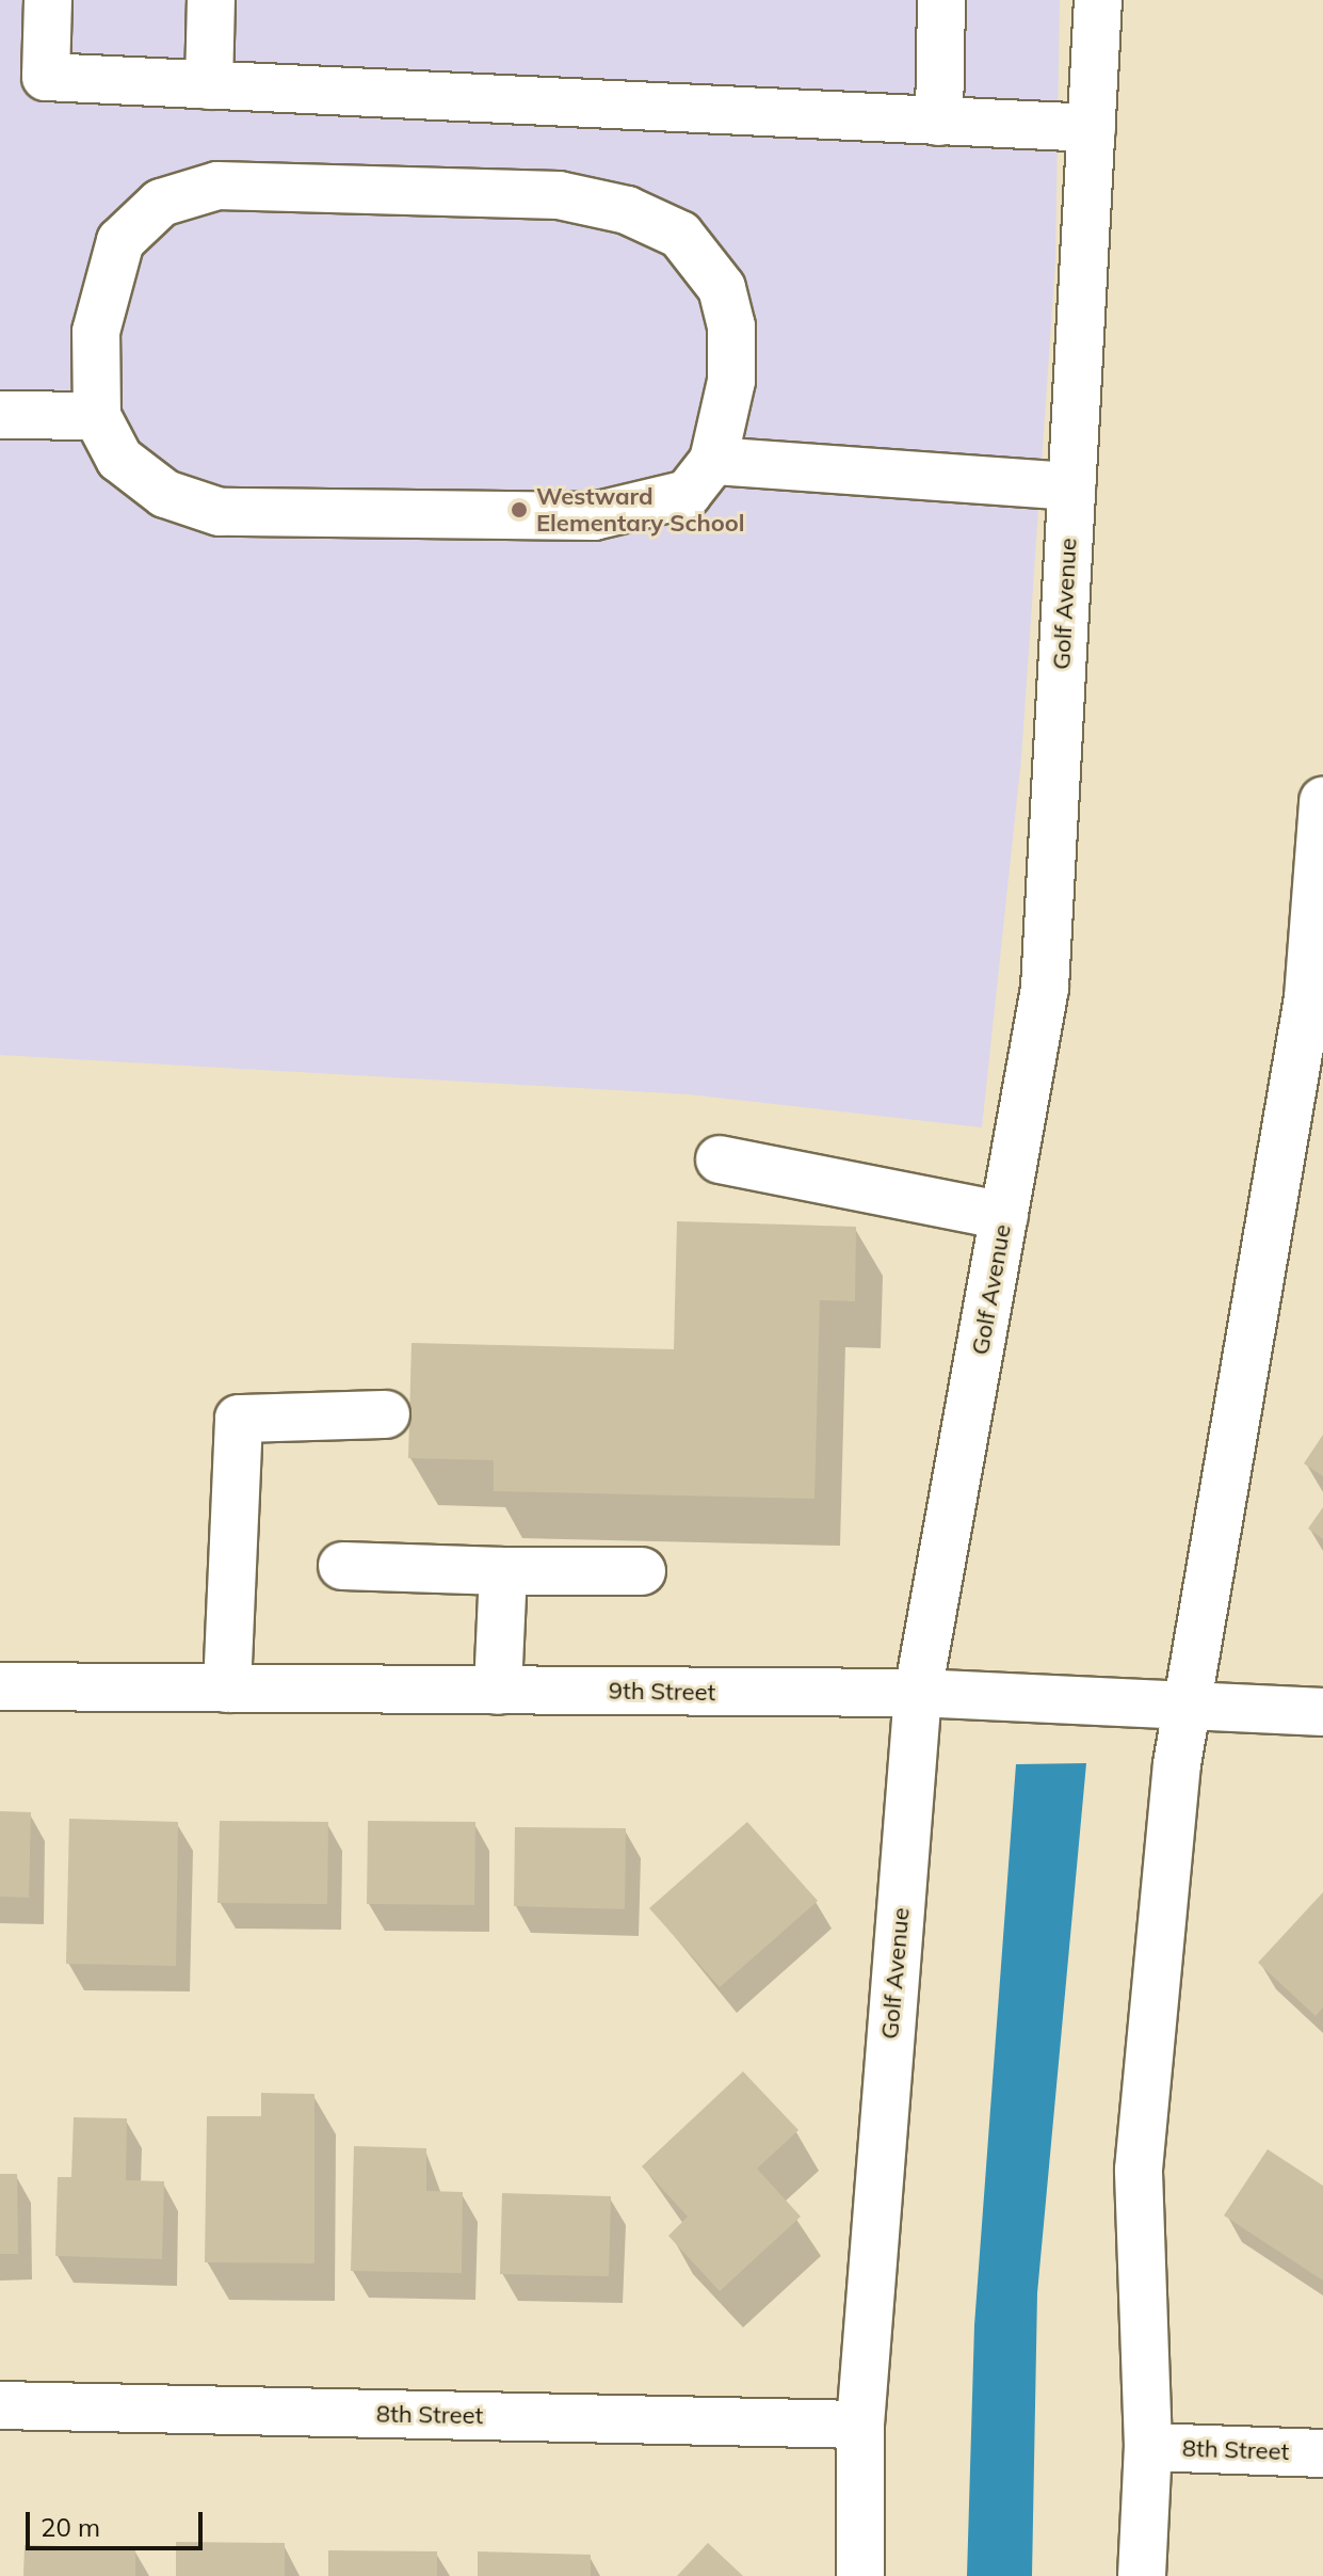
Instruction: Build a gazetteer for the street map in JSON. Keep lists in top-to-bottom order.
{
  "streets": {
    "street": ["Golf Avenue", "9th Street", "8th Street"]
  },
  "crossings": [
    ["Golf Avenue", "9th Street"],
    ["Golf Avenue", "8th Street"]
  ],
  "places": ["Westward Elementary School"],
  "scale_bar": "20 m"
}
